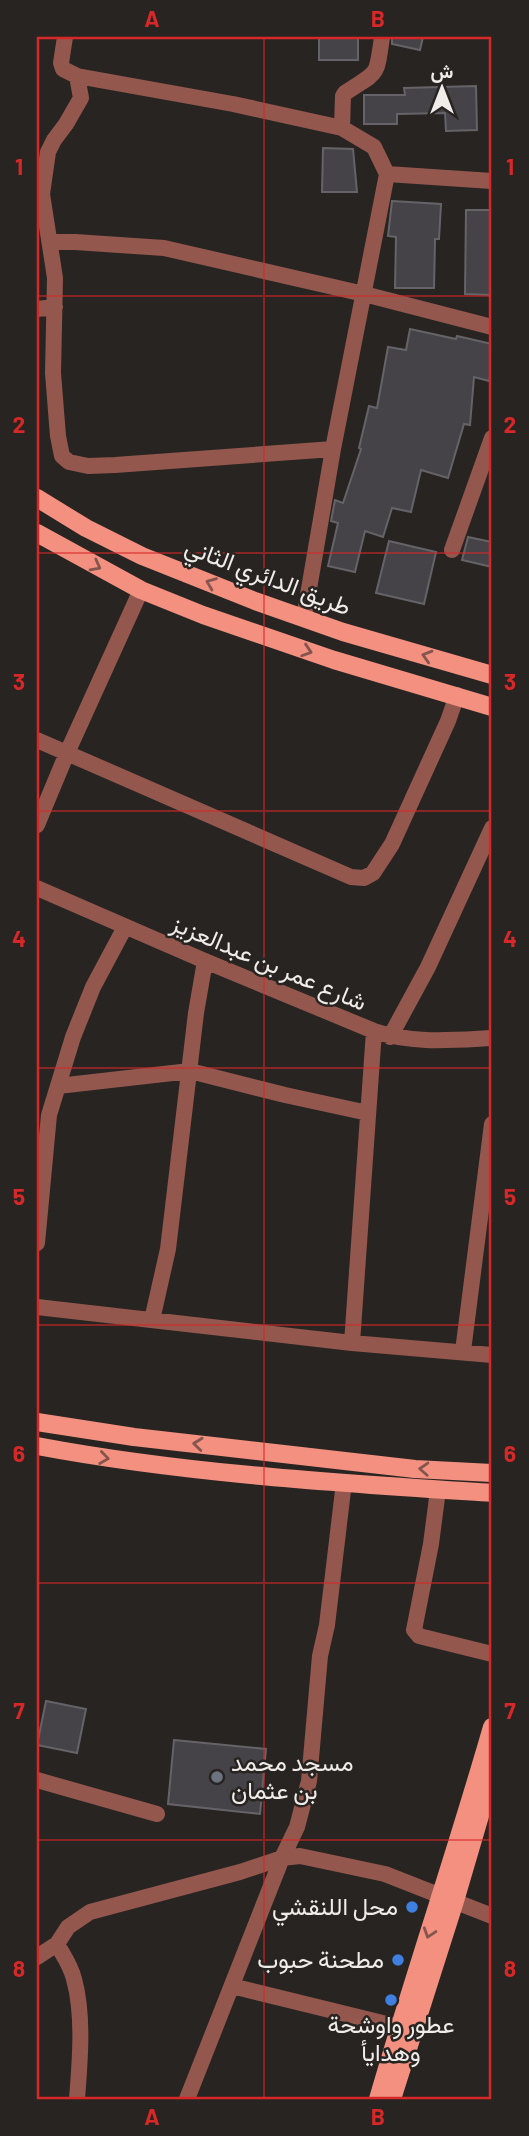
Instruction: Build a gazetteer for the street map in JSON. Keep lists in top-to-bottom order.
{
  "streets": {
    "main road": ["طريق الدائري الثاني"],
    "street": ["شارع عمر بن عبدالعزيز"]
  },
  "places": [
    "مسجد محمد بن عثمان",
    "محل اللنقشي",
    "مطحنة حبوب",
    "عطور واوشحة وهدايأ"
  ],
  "north": "top",
  "grid": {
    "columns": ["A", "B"],
    "rows": [
      "1",
      "2",
      "3",
      "4",
      "5",
      "6",
      "7",
      "8"
    ]
  }
}
